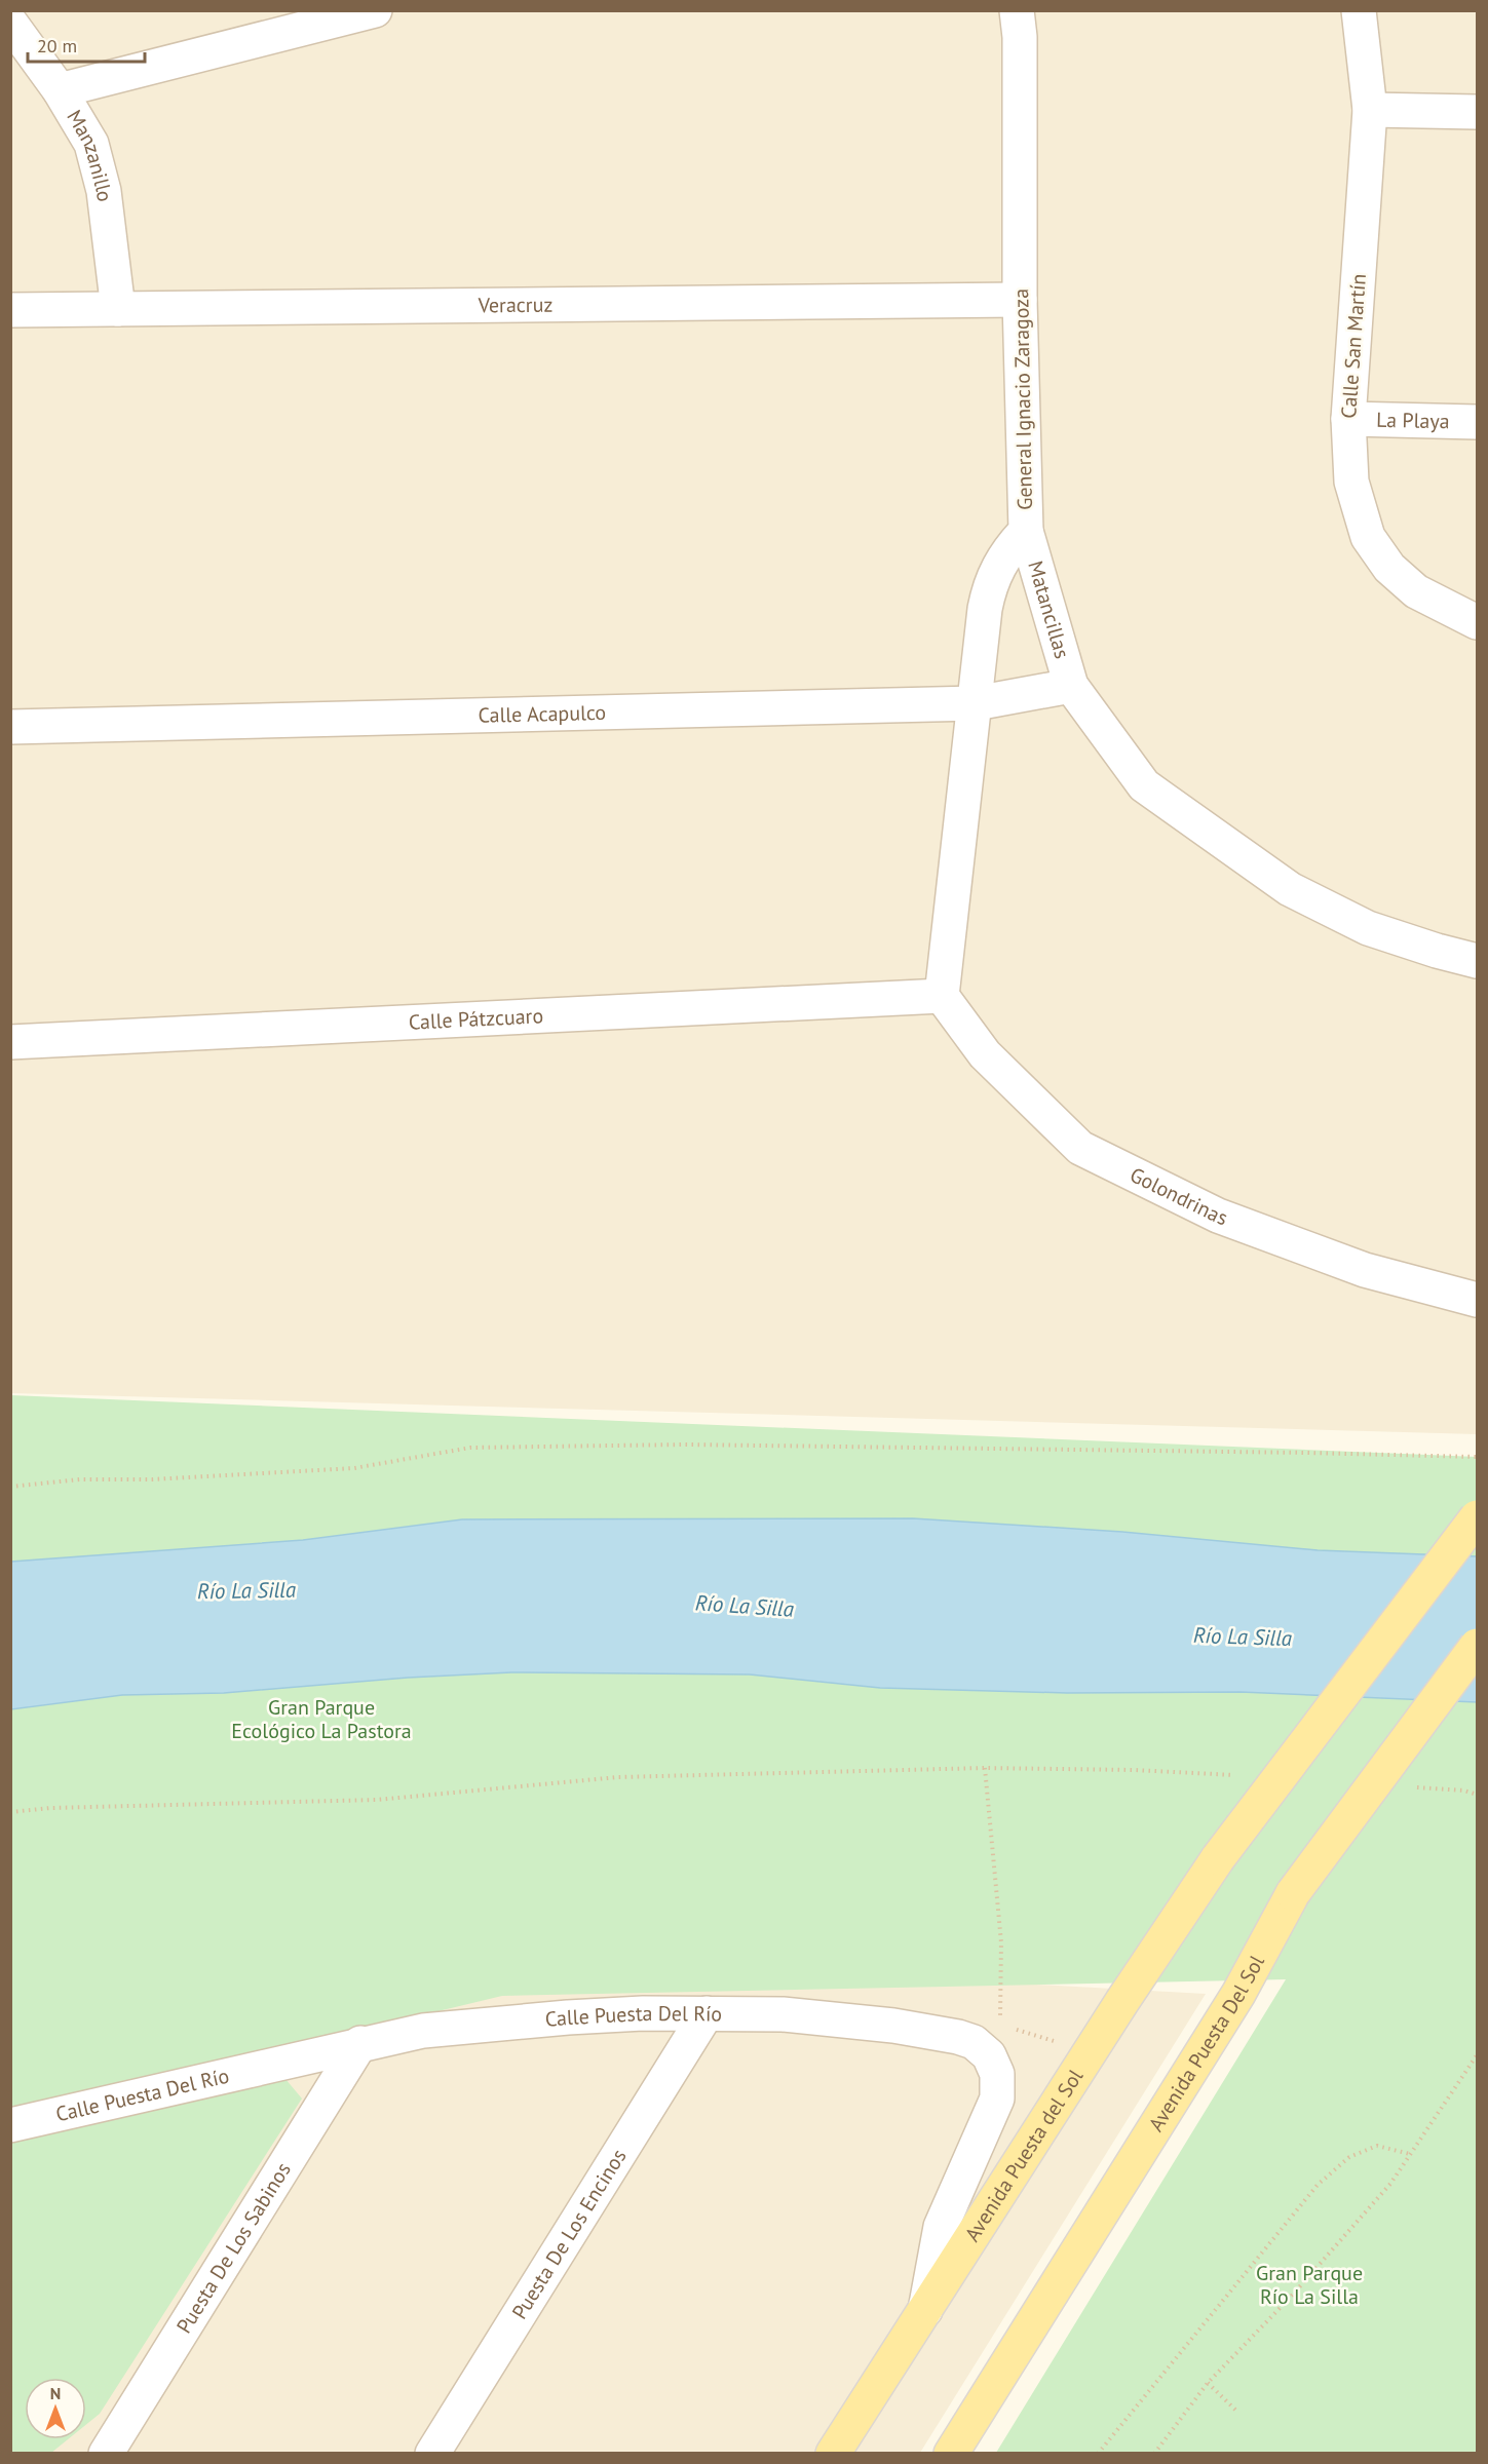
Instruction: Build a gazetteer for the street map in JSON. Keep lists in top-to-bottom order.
{
  "streets": {
    "main road": ["Avenida Puesta Del Sol", "Avenida Puesta del Sol"],
    "street": [
      "Manzanillo",
      "Veracruz",
      "Calle San Martín",
      "General Ignacio Zaragoza",
      "La Playa",
      "Matancillas",
      "Calle Acapulco",
      "Calle Pátzcuaro",
      "Golondrinas",
      "Calle Puesta Del Río",
      "Puesta De Los Encinos",
      "Puesta De Los Sabinos"
    ]
  },
  "crossings": [
    ["Manzanillo", "Veracruz"],
    ["Veracruz", "General Ignacio Zaragoza"],
    ["Calle San Martín", "La Playa"],
    ["General Ignacio Zaragoza", "Matancillas"],
    ["General Ignacio Zaragoza", "Calle Acapulco"],
    ["General Ignacio Zaragoza", "Calle Pátzcuaro"],
    ["General Ignacio Zaragoza", "Golondrinas"],
    ["Matancillas", "Calle Acapulco"],
    ["Calle Pátzcuaro", "Golondrinas"],
    ["Calle Puesta Del Río", "Avenida Puesta del Sol"],
    ["Calle Puesta Del Río", "Puesta De Los Encinos"],
    ["Calle Puesta Del Río", "Puesta De Los Sabinos"]
  ],
  "water": ["Río La Silla"],
  "parks": ["Gran Parque Ecológico La Pastora", "Gran Parque Río La Silla"],
  "scale_bar": "20 m",
  "north": "top"
}
